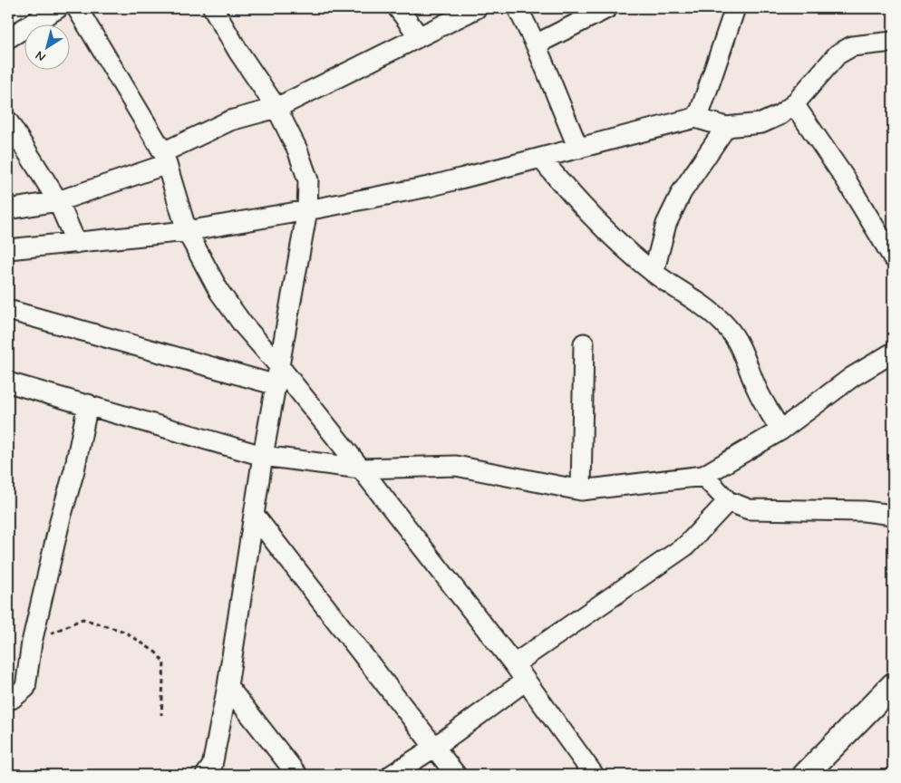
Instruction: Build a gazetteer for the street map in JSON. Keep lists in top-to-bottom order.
{
  "north": "bottom left"
}
